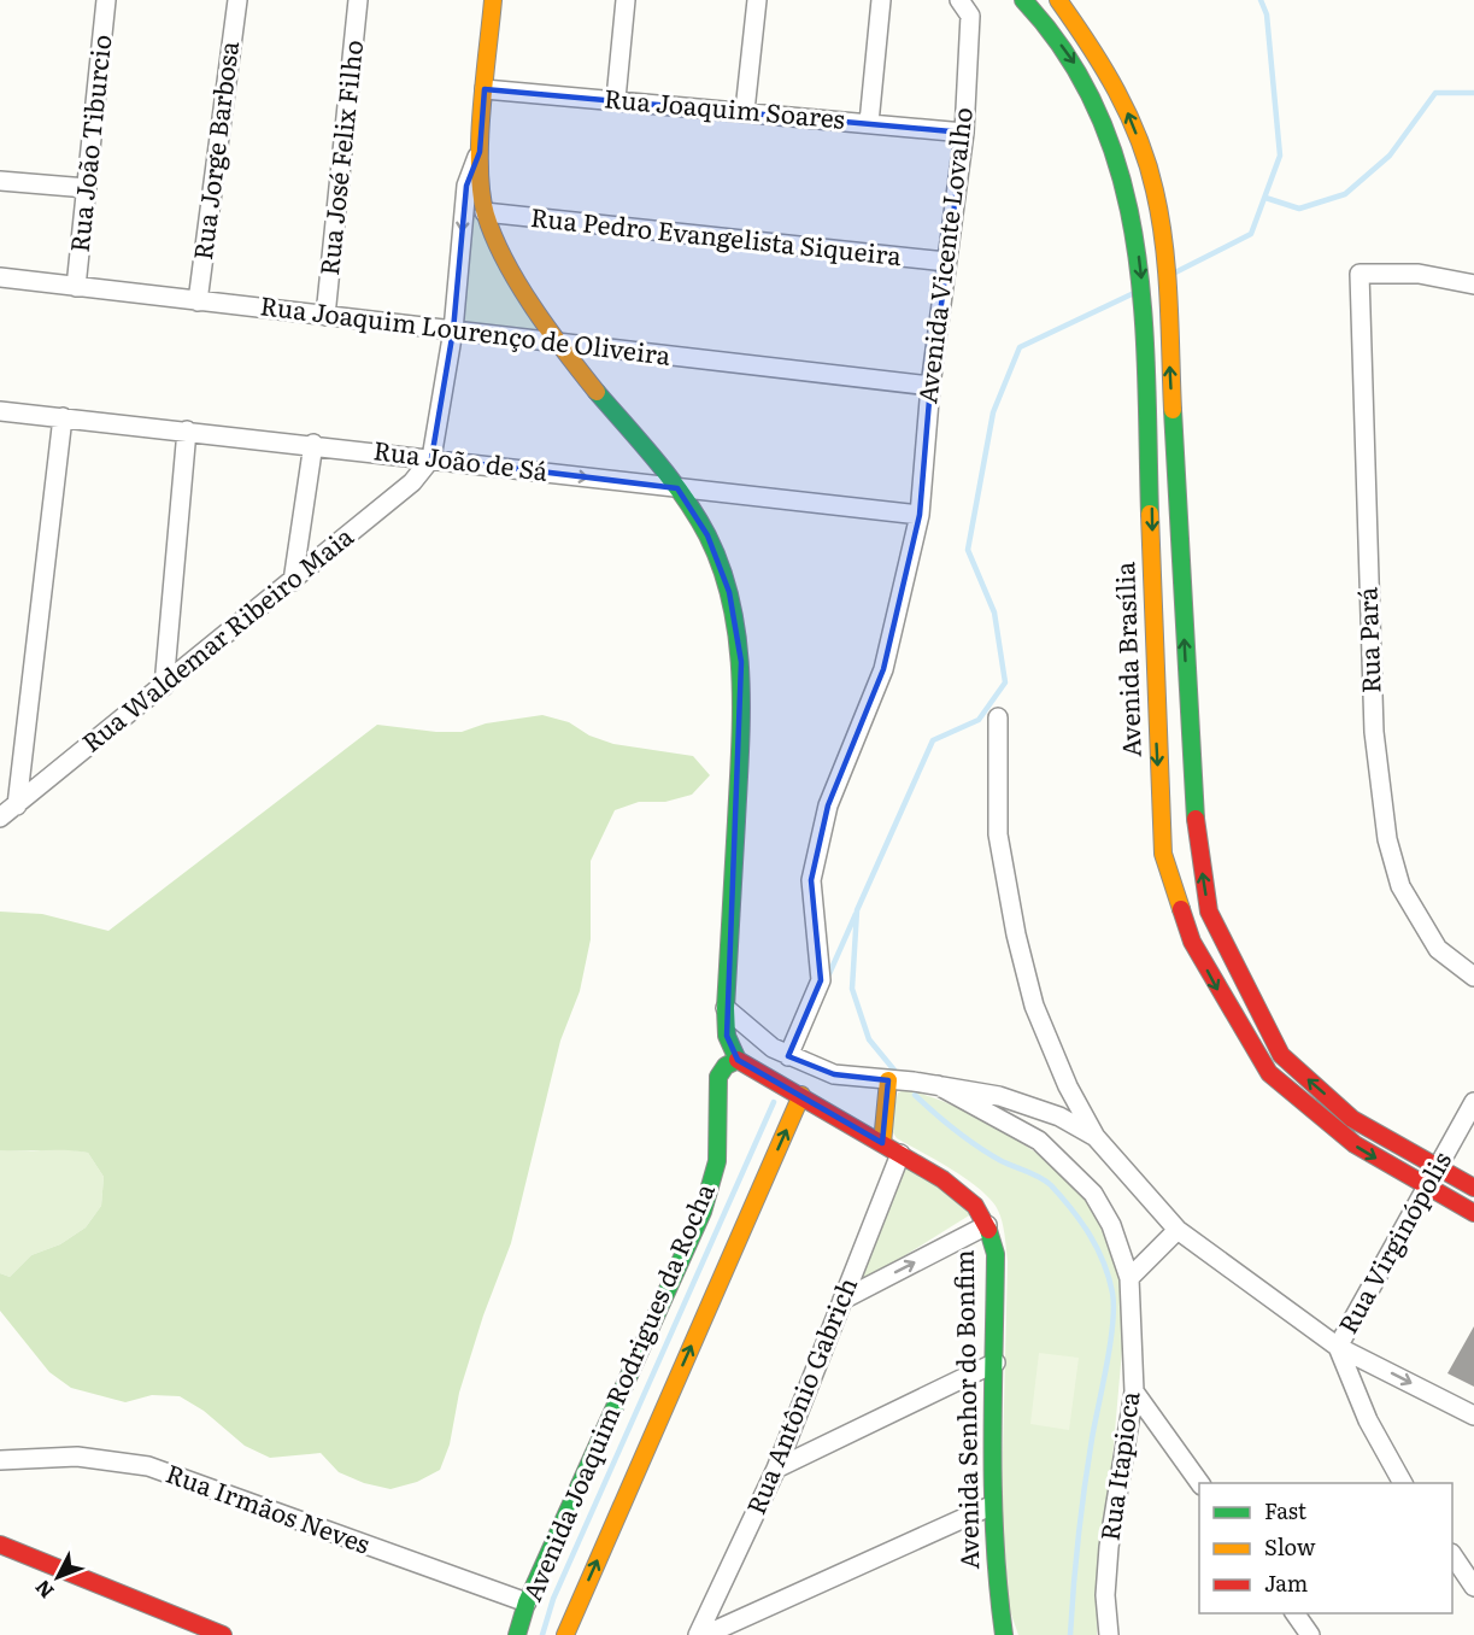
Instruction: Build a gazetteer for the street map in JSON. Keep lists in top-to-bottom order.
{
  "streets": {
    "street": [
      "Rua Joaquim Soares",
      "Rua João Tiburcio",
      "Rua Jorge Barbosa",
      "Rua José Felix Filho",
      "Rua Pedro Evangelista Siqueira",
      "Avenida Vicente Lovalho",
      "Rua Joaquim Lourenço de Oliveira",
      "Rua João de Sá",
      "Rua Waldemar Ribeiro Maia",
      "Rua Pará",
      "Avenida Brasília",
      "Rua Virginópolis",
      "Avenida Joaquim Rodrigues da Rocha",
      "Rua Antônio Gabrich",
      "Avenida Senhor do Bonfim",
      "Rua Itapioca",
      "Rua Irmãos Neves"
    ]
  },
  "crossings": [
    ["Rua Joaquim Soares", "Avenida Vicente Lovalho"],
    ["Rua João Tiburcio", "Rua Joaquim Lourenço de Oliveira"],
    ["Rua Jorge Barbosa", "Rua Joaquim Lourenço de Oliveira"],
    ["Rua José Felix Filho", "Rua Joaquim Lourenço de Oliveira"],
    ["Rua Pedro Evangelista Siqueira", "Avenida Vicente Lovalho"],
    ["Avenida Vicente Lovalho", "Rua Joaquim Lourenço de Oliveira"],
    ["Avenida Vicente Lovalho", "Rua João de Sá"],
    ["Rua João de Sá", "Rua Waldemar Ribeiro Maia"],
    ["Avenida Brasília", "Rua Virginópolis"],
    ["Avenida Joaquim Rodrigues da Rocha", "Avenida Senhor do Bonfim"],
    ["Avenida Joaquim Rodrigues da Rocha", "Rua Irmãos Neves"],
    ["Rua Antônio Gabrich", "Avenida Senhor do Bonfim"]
  ],
  "legend": ["Fast", "Slow", "Jam"],
  "north": "bottom left"
}
